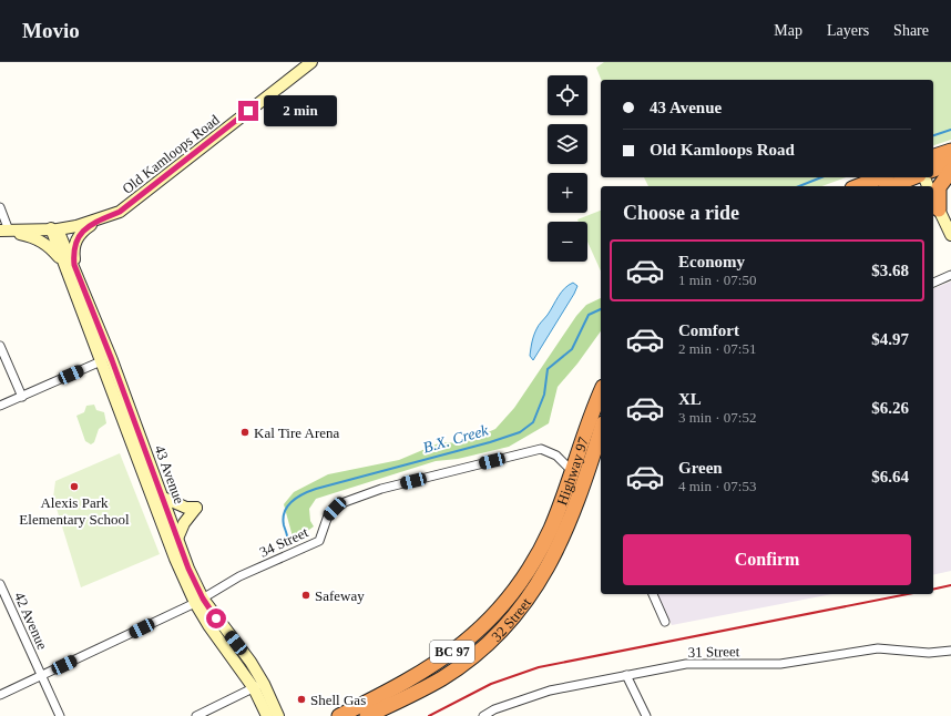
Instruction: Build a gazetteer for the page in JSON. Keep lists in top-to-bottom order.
{
  "streets": {
    "highway": ["Highway 97", "32 Street", "BC 97"],
    "street": [
      "Old Kamloops Road",
      "43 Avenue",
      "34 Street",
      "42 Avenue",
      "31 Street"
    ]
  },
  "crossings": [
    ["Old Kamloops Road", "43 Avenue"],
    ["Highway 97", "34 Street"],
    ["Highway 97", "32 Street"],
    ["43 Avenue", "34 Street"],
    ["34 Street", "42 Avenue"]
  ],
  "water": ["B.X. Creek"],
  "places": [
    "Kal Tire Arena",
    "Alexis Park Elementary School",
    "Safeway",
    "Shell Gas"
  ],
  "page": {
    "header": "Movio",
    "nav": ["Map", "Layers", "Share"],
    "map_buttons": ["+", "−"],
    "banner": ["43 Avenue", "Old Kamloops Road"],
    "bubble": "2 min",
    "heading": "Choose a ride",
    "list": [
      {
        "name": "Economy",
        "note": "1 min · 07:50",
        "value": "$3.68"
      },
      {
        "name": "Comfort",
        "note": "2 min · 07:51",
        "value": "$4.97"
      },
      {
        "name": "XL",
        "note": "3 min · 07:52",
        "value": "$6.26"
      },
      {
        "name": "Green",
        "note": "4 min · 07:53",
        "value": "$6.64"
      }
    ],
    "buttons": "Confirm"
  }
}
